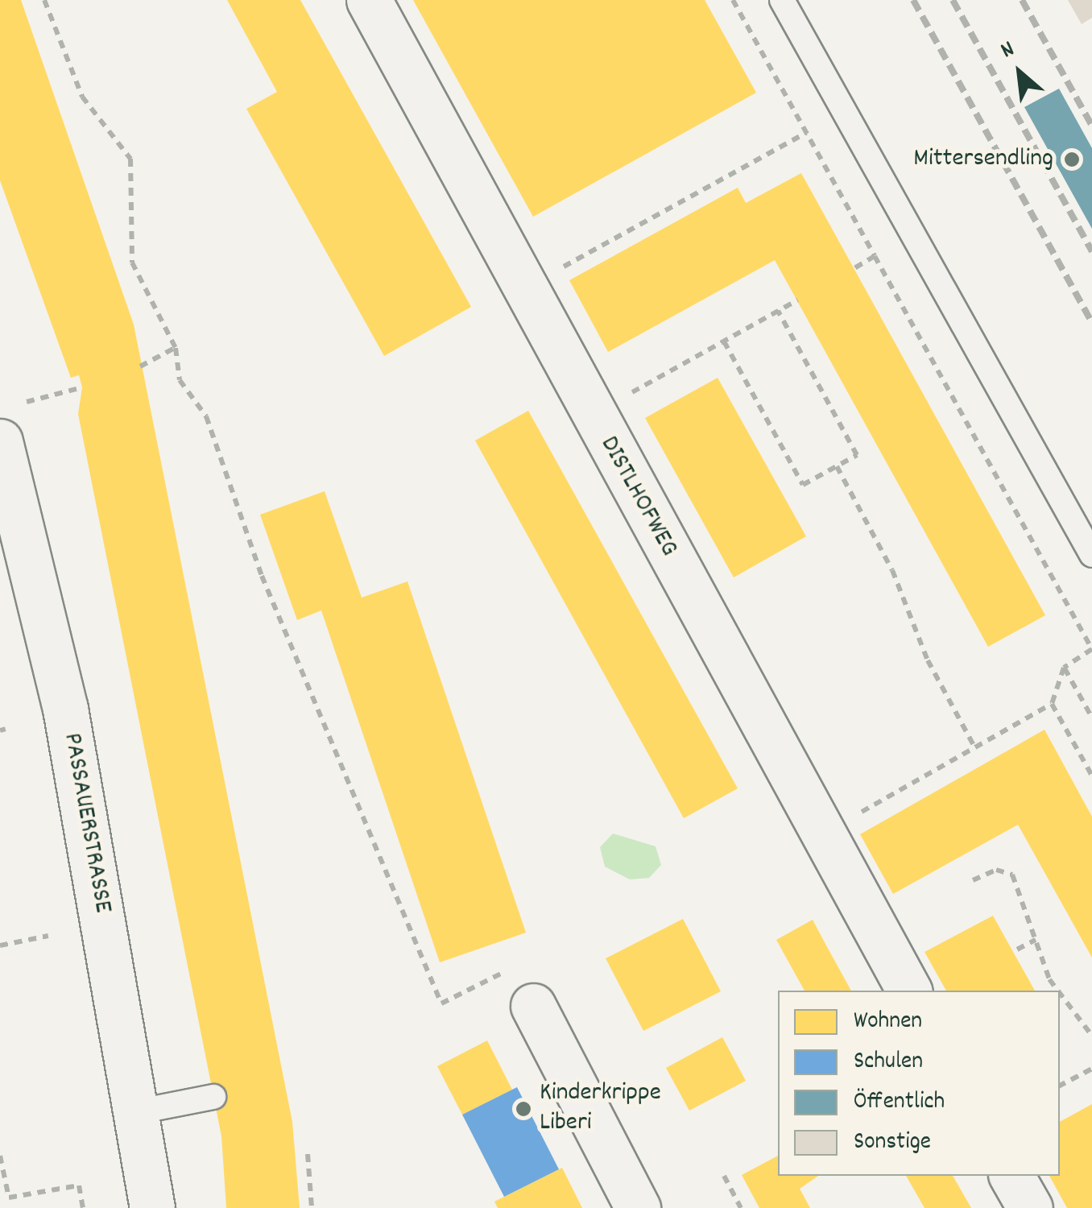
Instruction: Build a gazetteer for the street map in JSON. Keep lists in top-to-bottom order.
{
  "streets": {
    "street": ["DISTLHOFWEG", "PASSAUERSTRASSE"]
  },
  "places": ["Mittersendling", "Kinderkrippe Liberi"],
  "legend": [
    "Wohnen",
    "Schulen",
    "Öffentlich",
    "Sonstige"
  ],
  "north": "top left"
}
